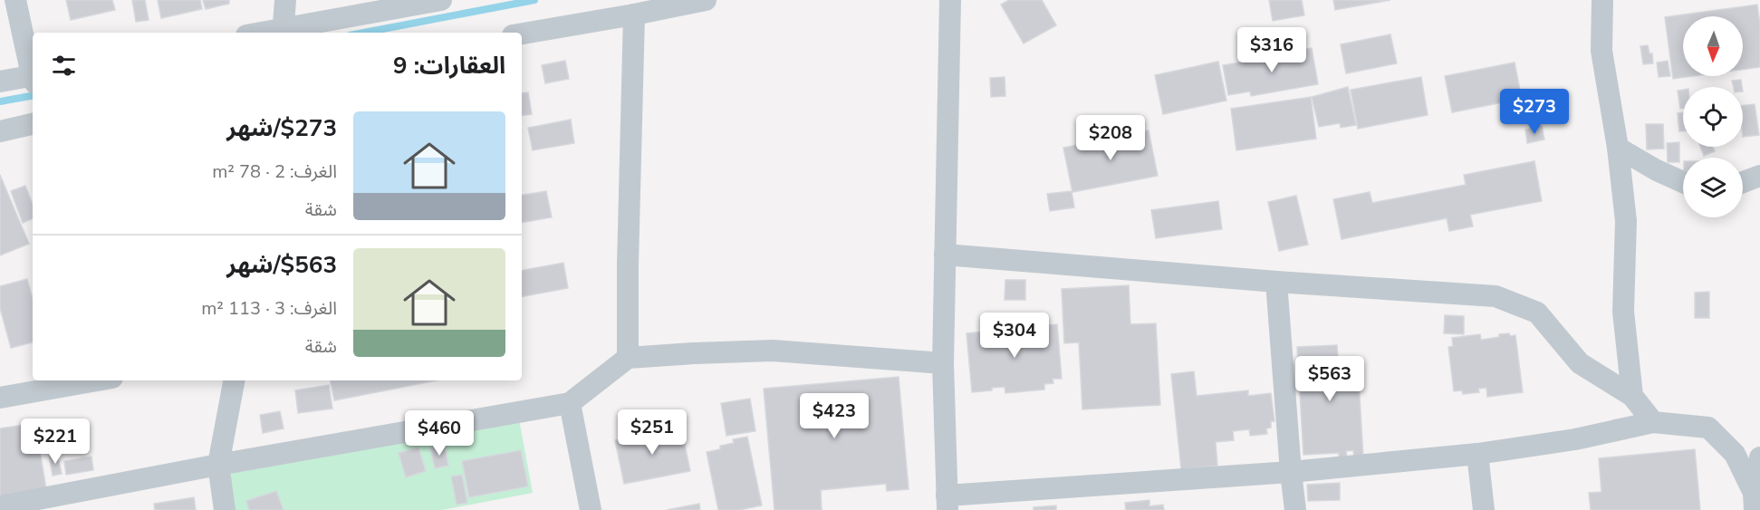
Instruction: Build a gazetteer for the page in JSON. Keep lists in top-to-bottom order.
{
  "north": "bottom",
  "page": {
    "price": [
      "$316",
      "$273",
      "$208",
      "$304",
      "$563",
      "$423",
      "$251",
      "$460",
      "$221"
    ],
    "heading": "العقارات: 9",
    "list": [
      {
        "name": "$273/شهر",
        "note": "الغرف: 2 · 78 m² · شقة"
      },
      {
        "name": "$563/شهر",
        "note": "الغرف: 3 · 113 m² · شقة"
      }
    ]
  }
}
